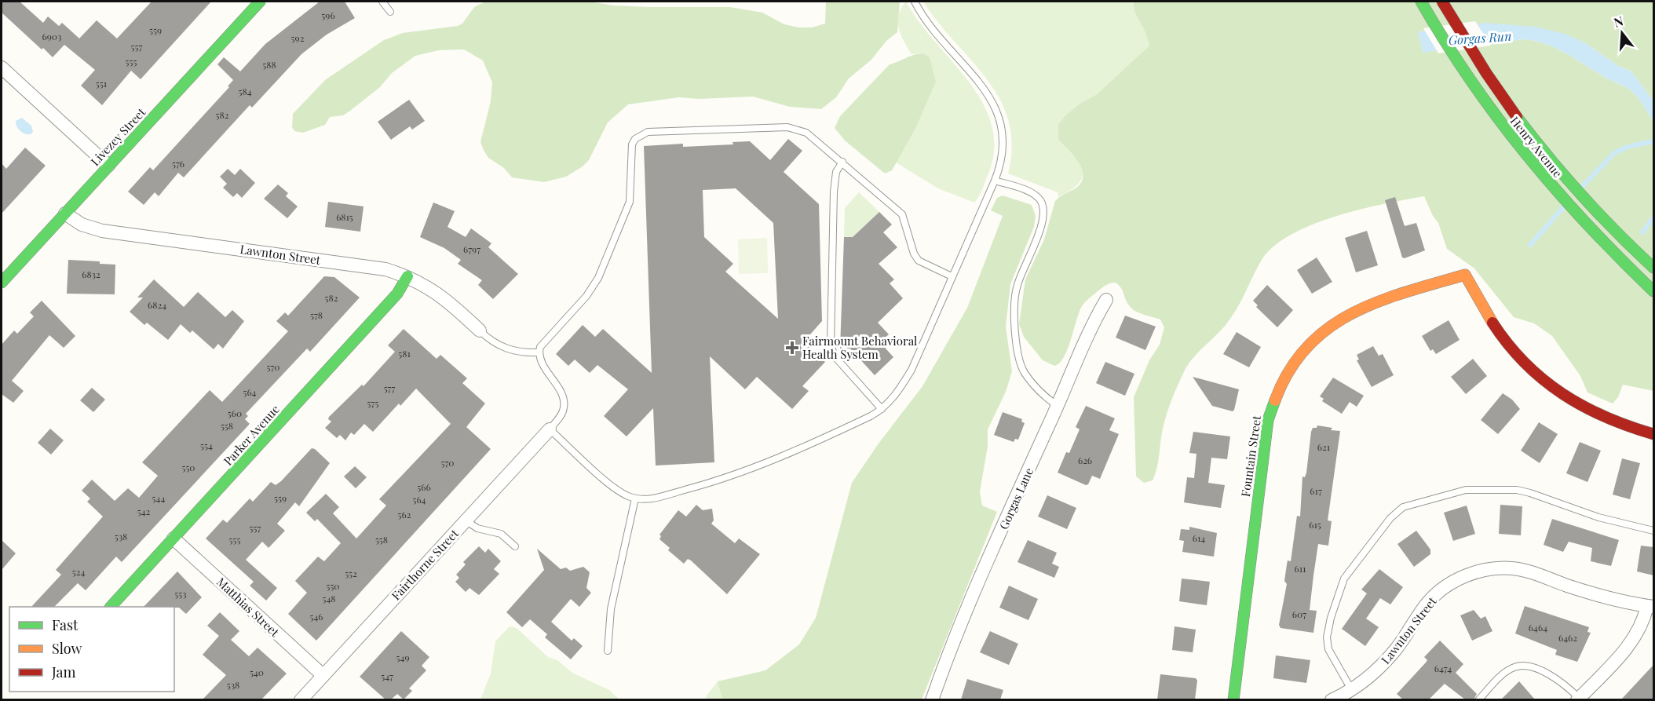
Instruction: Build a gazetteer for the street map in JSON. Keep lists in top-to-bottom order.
{
  "streets": {
    "street": [
      "Livezey Street",
      "Henry Avenue",
      "Lawnton Street",
      "Parker Avenue",
      "Fountain Street",
      "Gorgas Lane",
      "Fairthorne Street",
      "Matthias Street"
    ]
  },
  "crossings": [
    ["Livezey Street", "Lawnton Street"],
    ["Lawnton Street", "Parker Avenue"],
    ["Parker Avenue", "Matthias Street"],
    ["Fairthorne Street", "Matthias Street"]
  ],
  "water": ["Gorgas Run"],
  "places": {
    "health": ["Fairmount Behavioral Health System"]
  },
  "house_numbers": [
    "596",
    "559",
    "6903",
    "592",
    "557",
    "555",
    "588",
    "551",
    "584",
    "582",
    "576",
    "6815",
    "6797",
    "6832",
    "582",
    "6824",
    "578",
    "581",
    "570",
    "577",
    "564",
    "575",
    "560",
    "558",
    "554",
    "621",
    "626",
    "570",
    "550",
    "566",
    "617",
    "544",
    "559",
    "564",
    "542",
    "562",
    "615",
    "557",
    "538",
    "614",
    "555",
    "558",
    "611",
    "524",
    "552",
    "550",
    "553",
    "548",
    "607",
    "546",
    "6464",
    "6462",
    "549",
    "6474",
    "540",
    "547",
    "538"
  ],
  "legend": ["Fast", "Slow", "Jam"],
  "north": "top"
}
